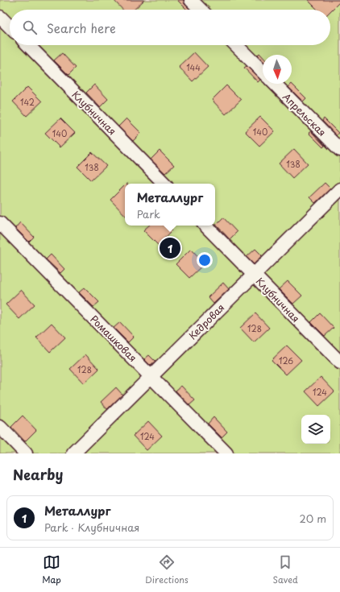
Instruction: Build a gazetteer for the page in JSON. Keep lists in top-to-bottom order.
{
  "streets": {
    "street": [
      "Клубничная",
      "Апрельская",
      "Кедровая",
      "Ромашковая"
    ]
  },
  "crossings": [
    ["Клубничная", "Кедровая"],
    ["Кедровая", "Ромашковая"]
  ],
  "house_numbers": [
    "144",
    "142",
    "140",
    "140",
    "138",
    "138",
    "128",
    "126",
    "128",
    "124",
    "124"
  ],
  "north": "bottom",
  "page": {
    "search": "Search here",
    "popup": ["Металлург", "Park"],
    "pins": "1",
    "heading": "Nearby",
    "list": [
      {
        "mark": "1",
        "name": "Металлург",
        "note": "Park · Клубничная",
        "value": "20 m"
      }
    ],
    "nav": ["Map", "Directions", "Saved"]
  }
}
